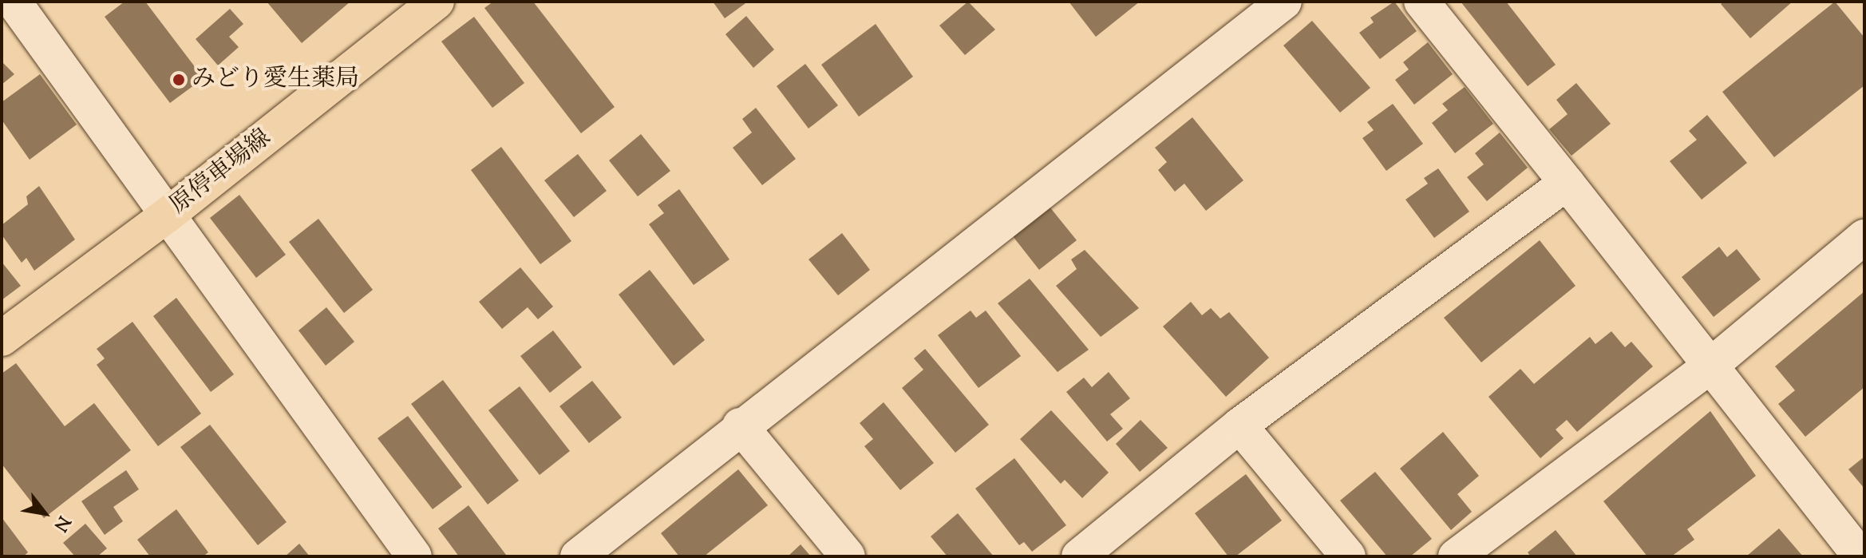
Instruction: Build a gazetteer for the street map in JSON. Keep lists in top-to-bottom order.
{
  "streets": {
    "main road": ["原停車場線"]
  },
  "places": ["みどり愛生薬局"],
  "north": "bottom right"
}
